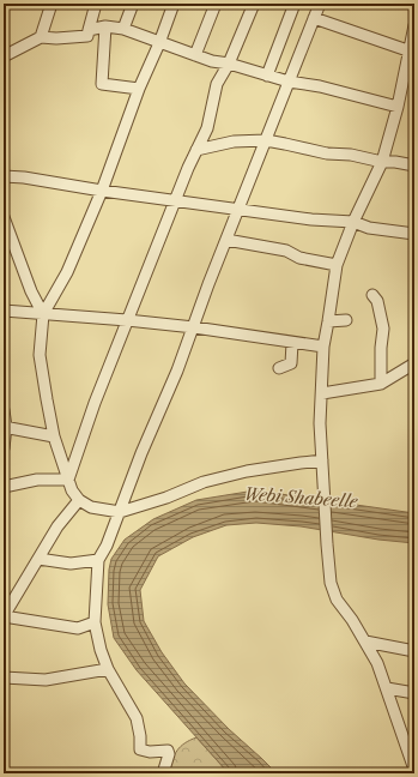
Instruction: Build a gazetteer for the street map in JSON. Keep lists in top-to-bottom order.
{
  "water": ["Webi Shabeelle"]
}
